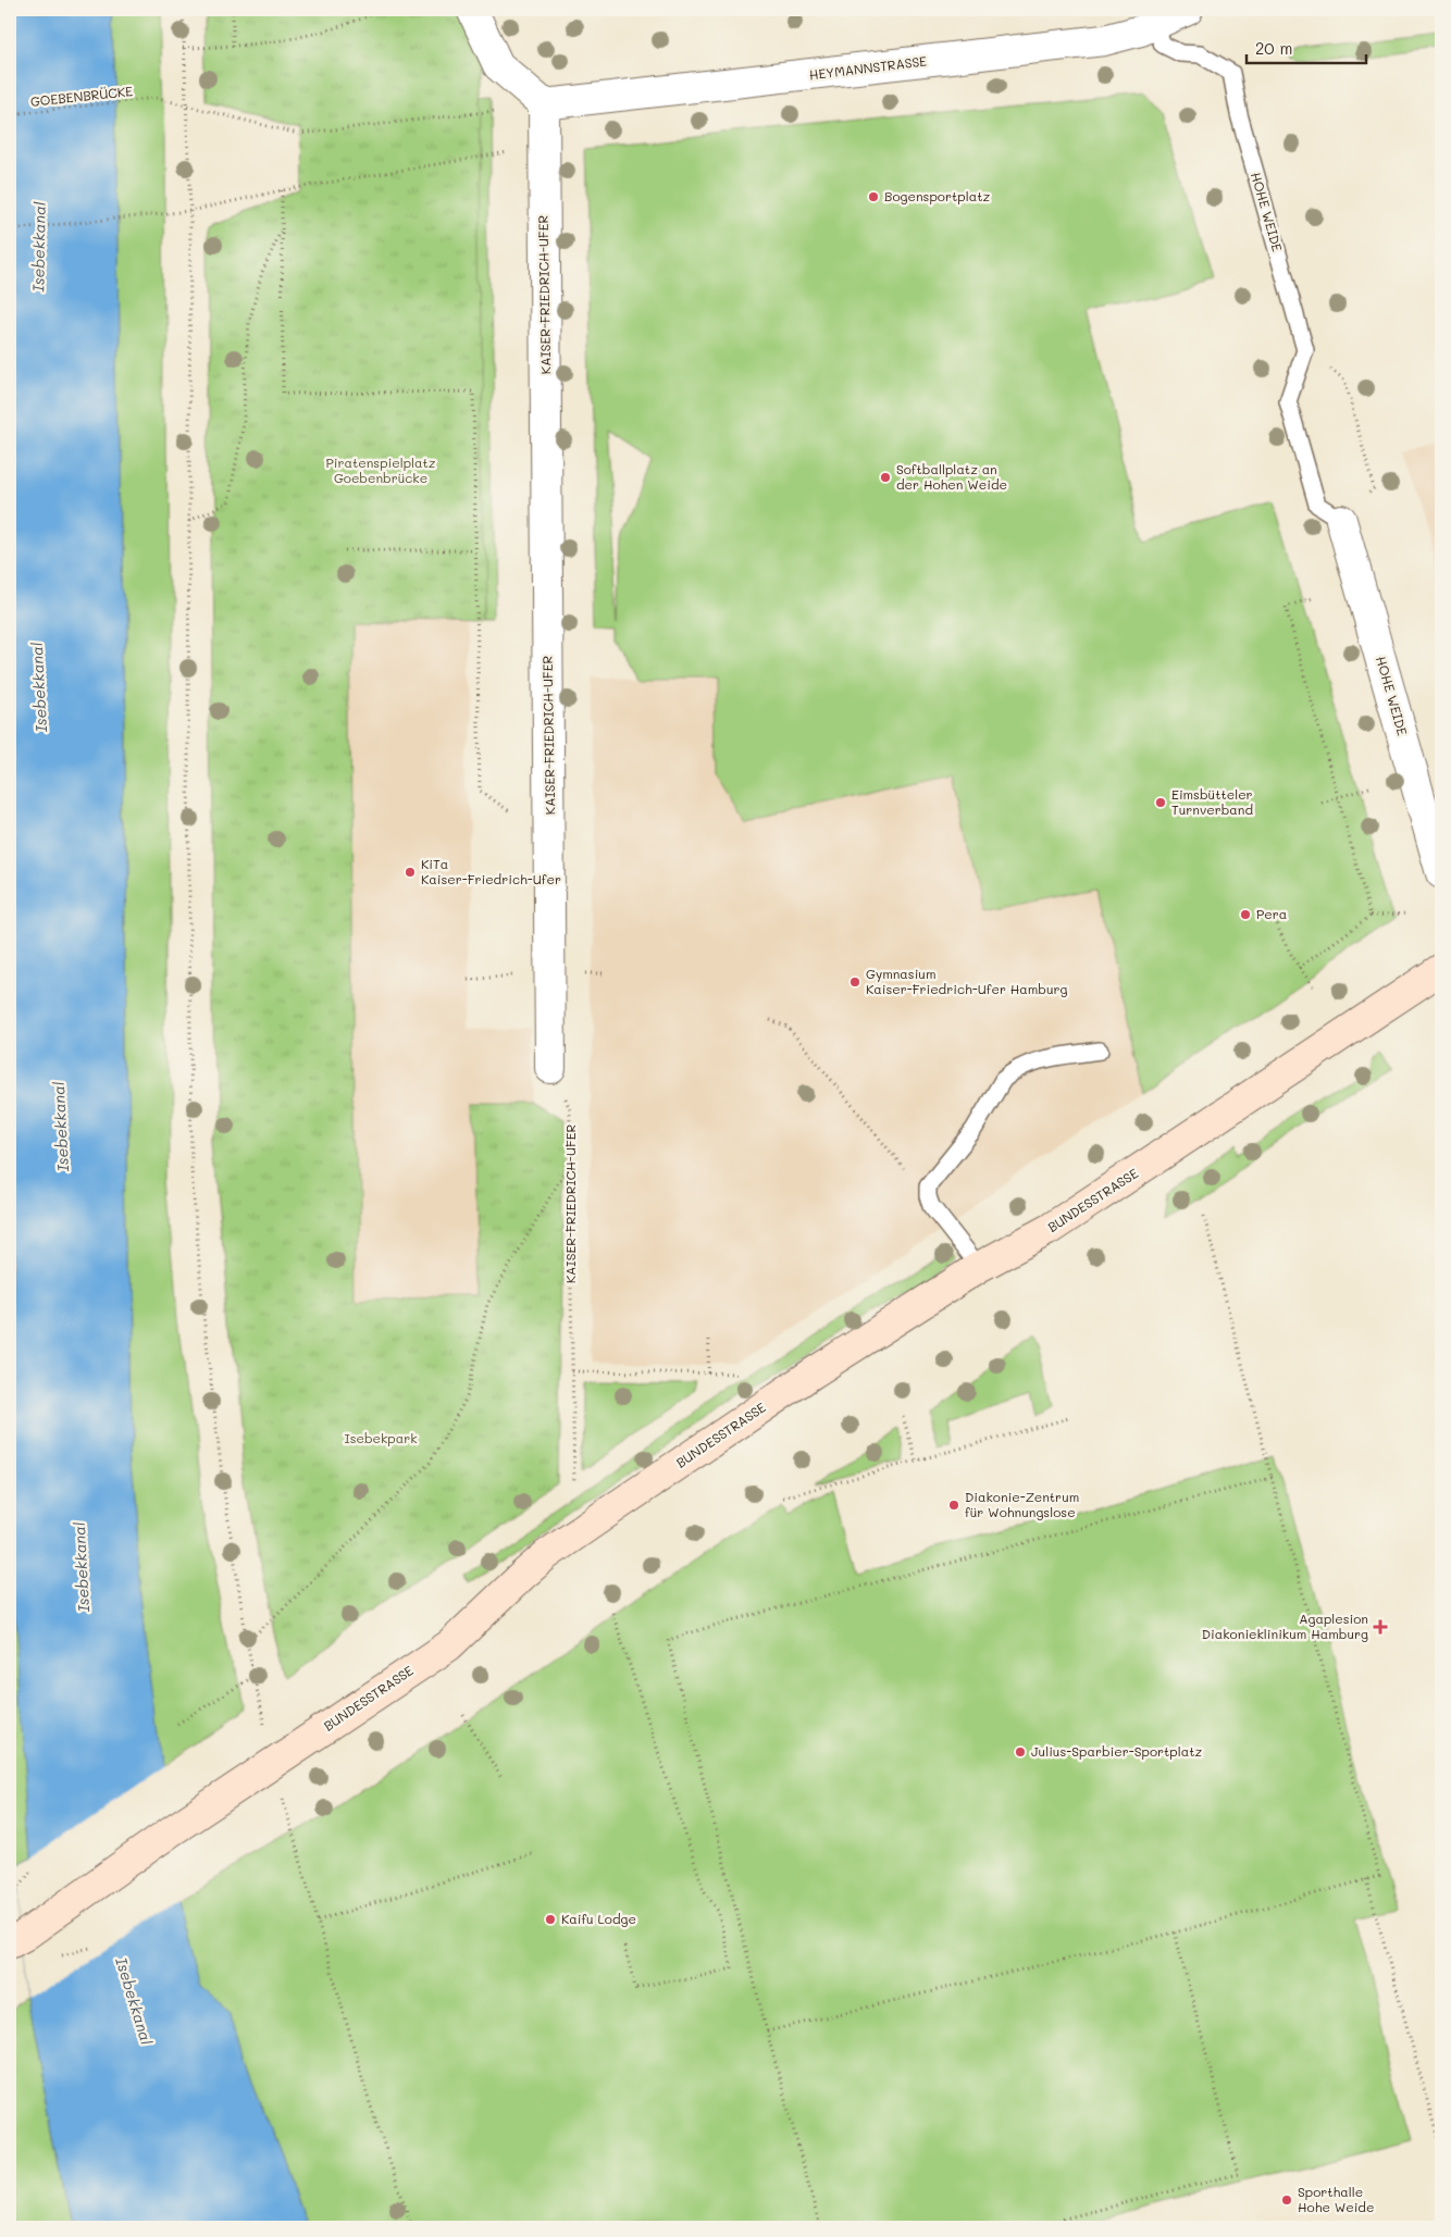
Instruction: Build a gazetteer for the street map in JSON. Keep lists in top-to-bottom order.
{
  "streets": {
    "street": [
      "HEYMANNSTRASSE",
      "HOHE WEIDE",
      "KAISER-FRIEDRICH-UFER",
      "BUNDESSTRASSE"
    ],
    "path": ["GOEBENBRÜCKE"]
  },
  "crossings": [
    ["HEYMANNSTRASSE", "HOHE WEIDE"],
    ["HEYMANNSTRASSE", "KAISER-FRIEDRICH-UFER"]
  ],
  "water": ["Isebekkanal"],
  "parks": ["Piratenspielplatz Goebenbrücke", "Isebekpark"],
  "places": {
    "other": [
      "Bogensportplatz",
      "Softballplatz an der Hohen Weide",
      "Eimsbütteler Turnverband",
      "KiTa Kaiser-Friedrich-Ufer",
      "Pera",
      "Gymnasium Kaiser-Friedrich-Ufer Hamburg",
      "Diakonie-Zentrum für Wohnungslose",
      "Julius-Sparbier-Sportplatz",
      "Kaifu Lodge",
      "Sporthalle Hohe Weide"
    ],
    "health": ["Agaplesion Diakonieklinikum Hamburg"]
  },
  "scale_bar": "20 m"
}
